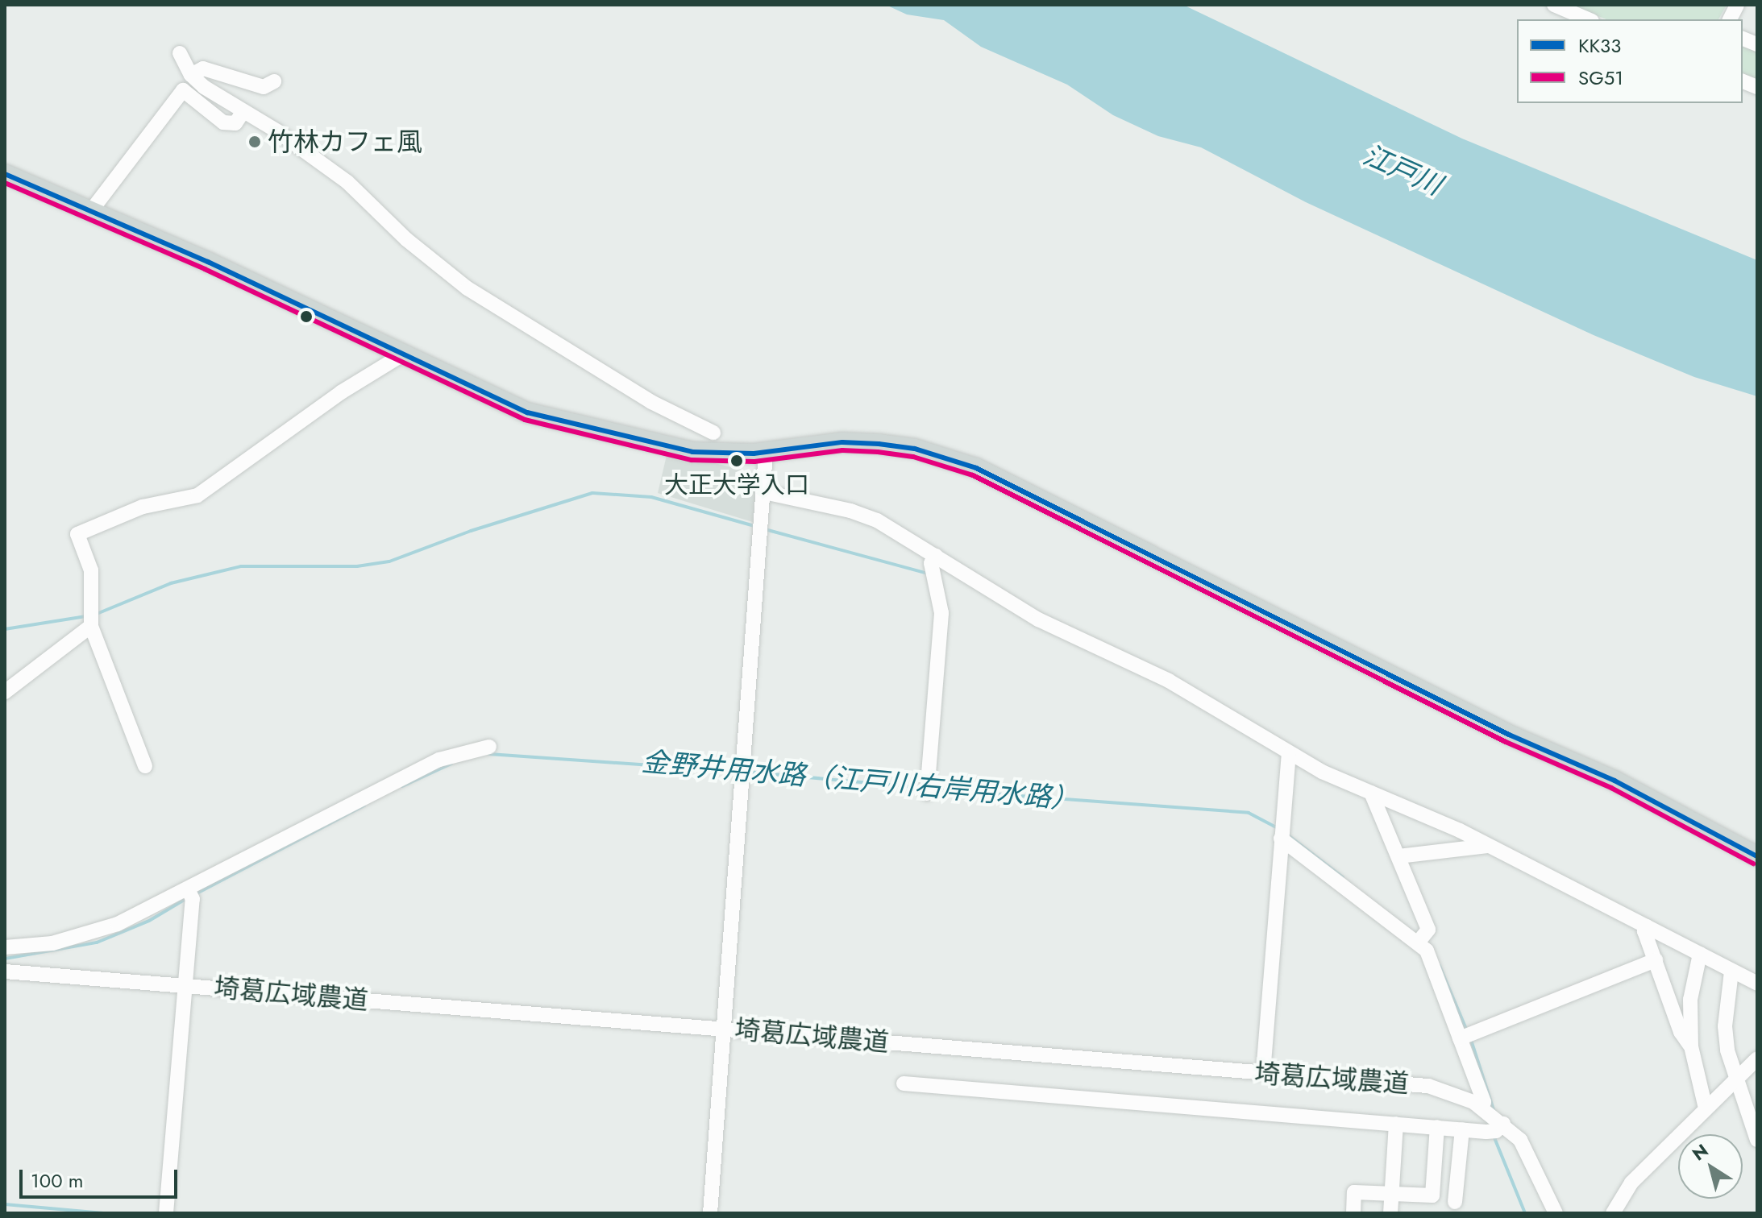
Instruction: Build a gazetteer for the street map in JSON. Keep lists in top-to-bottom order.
{
  "streets": {
    "street": ["埼葛広域農道"]
  },
  "water": ["江戸川", "金野井用水路（江戸川右岸用水路）"],
  "places": ["竹林カフェ風", "大正大学入口"],
  "lines": ["transit line KK33", "transit line SG51"],
  "legend": ["KK33", "SG51"],
  "scale_bar": "100 m",
  "north": "top left"
}
